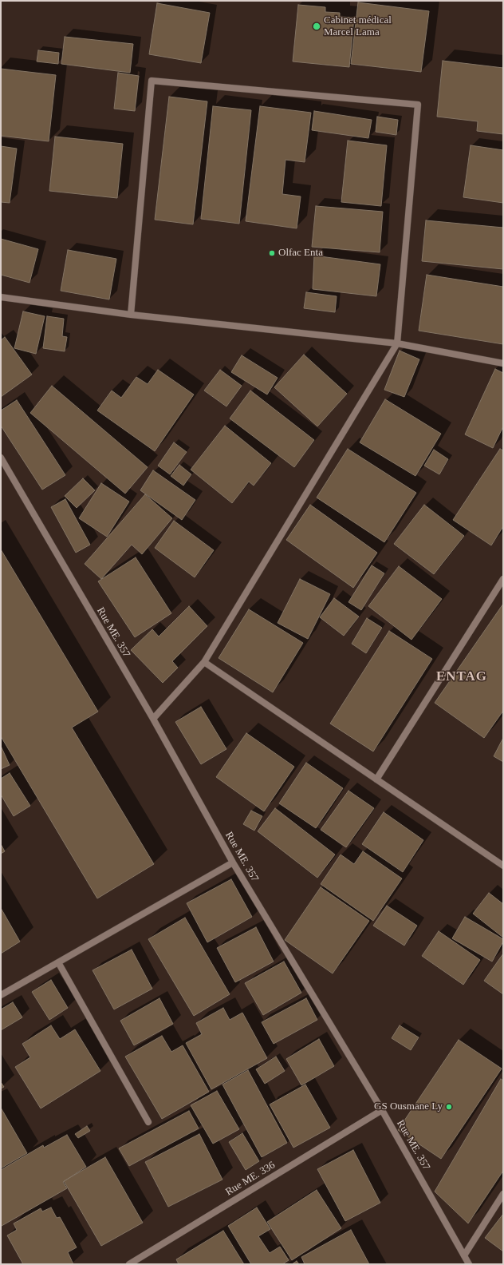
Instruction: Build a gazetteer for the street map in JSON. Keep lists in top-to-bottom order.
{
  "streets": {
    "street": ["Rue ME. 357", "Rue ME. 336"]
  },
  "crossings": [
    ["Rue ME. 357", "Rue ME. 336"]
  ],
  "districts": ["ENTAG"],
  "places": ["Cabinet médical Marcel Lama", "Olfac Enta", "GS Ousmane Ly"]
}
